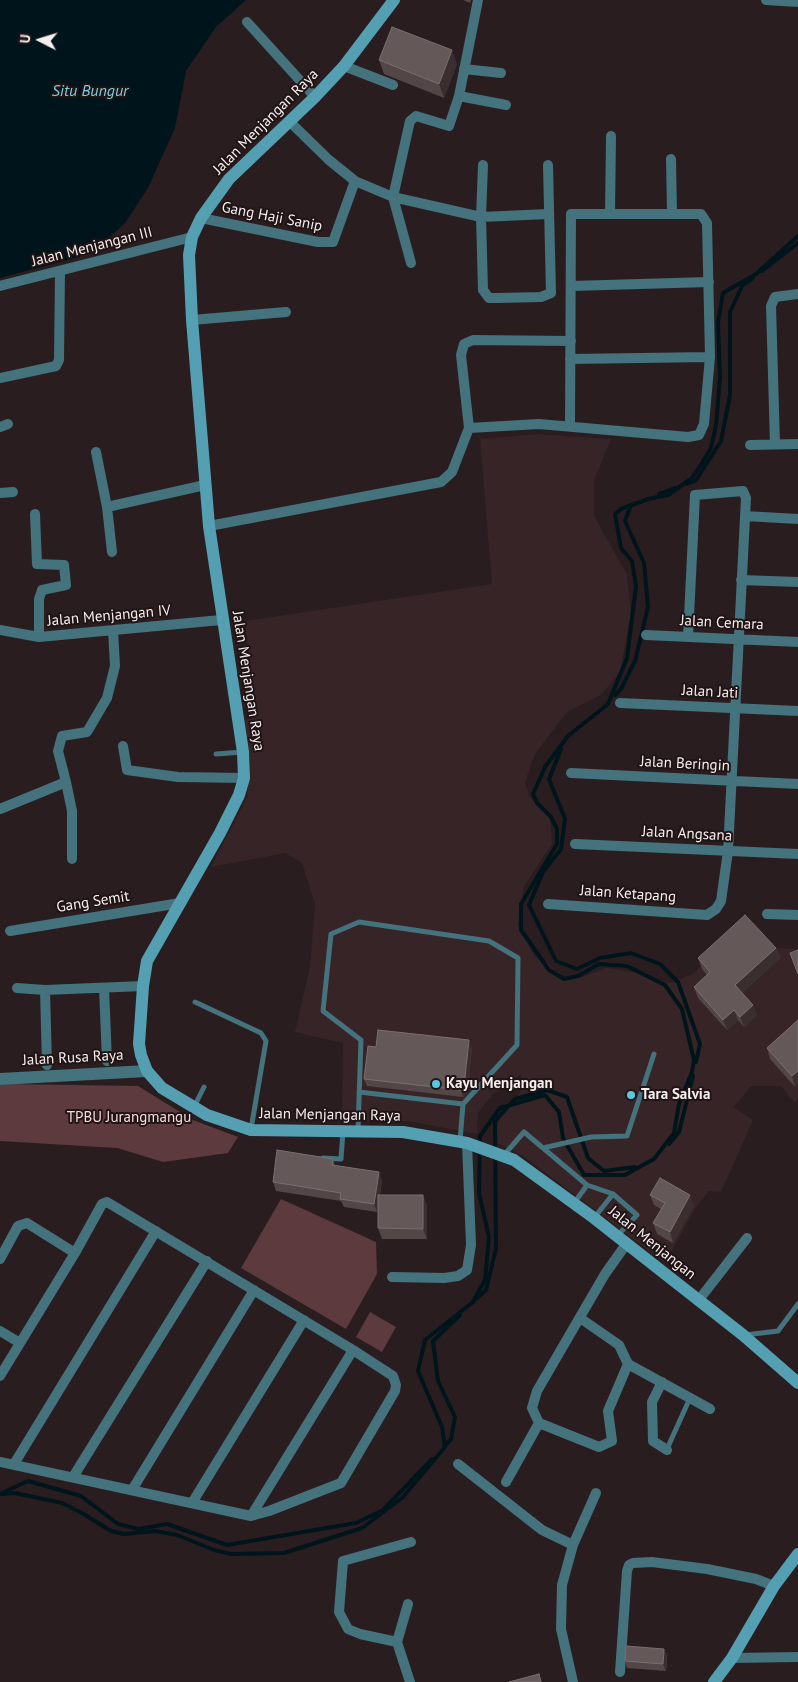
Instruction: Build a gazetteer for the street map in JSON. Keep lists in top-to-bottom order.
{
  "streets": {
    "main road": ["Jalan Menjangan Raya", "Jalan Menjangan"],
    "street": [
      "Gang Haji Sanip",
      "Jalan Menjangan III",
      "Jalan Menjangan IV",
      "Jalan Cemara",
      "Jalan Jati",
      "Jalan Beringin",
      "Jalan Angsana",
      "Jalan Ketapang",
      "Gang Semit",
      "Jalan Rusa Raya"
    ]
  },
  "crossings": [
    ["Jalan Menjangan Raya", "Gang Haji Sanip"],
    ["Jalan Menjangan Raya", "Jalan Menjangan III"],
    ["Jalan Menjangan Raya", "Jalan Menjangan IV"],
    ["Jalan Menjangan Raya", "Gang Semit"],
    ["Jalan Menjangan Raya", "Jalan Rusa Raya"],
    ["Jalan Menjangan Raya", "Jalan Menjangan"],
    ["Jalan Angsana", "Jalan Ketapang"]
  ],
  "water": ["Situ Bungur"],
  "parks": ["TPBU Jurangmangu"],
  "places": ["Kayu Menjangan", "Tara Salvia"],
  "north": "left"
}
